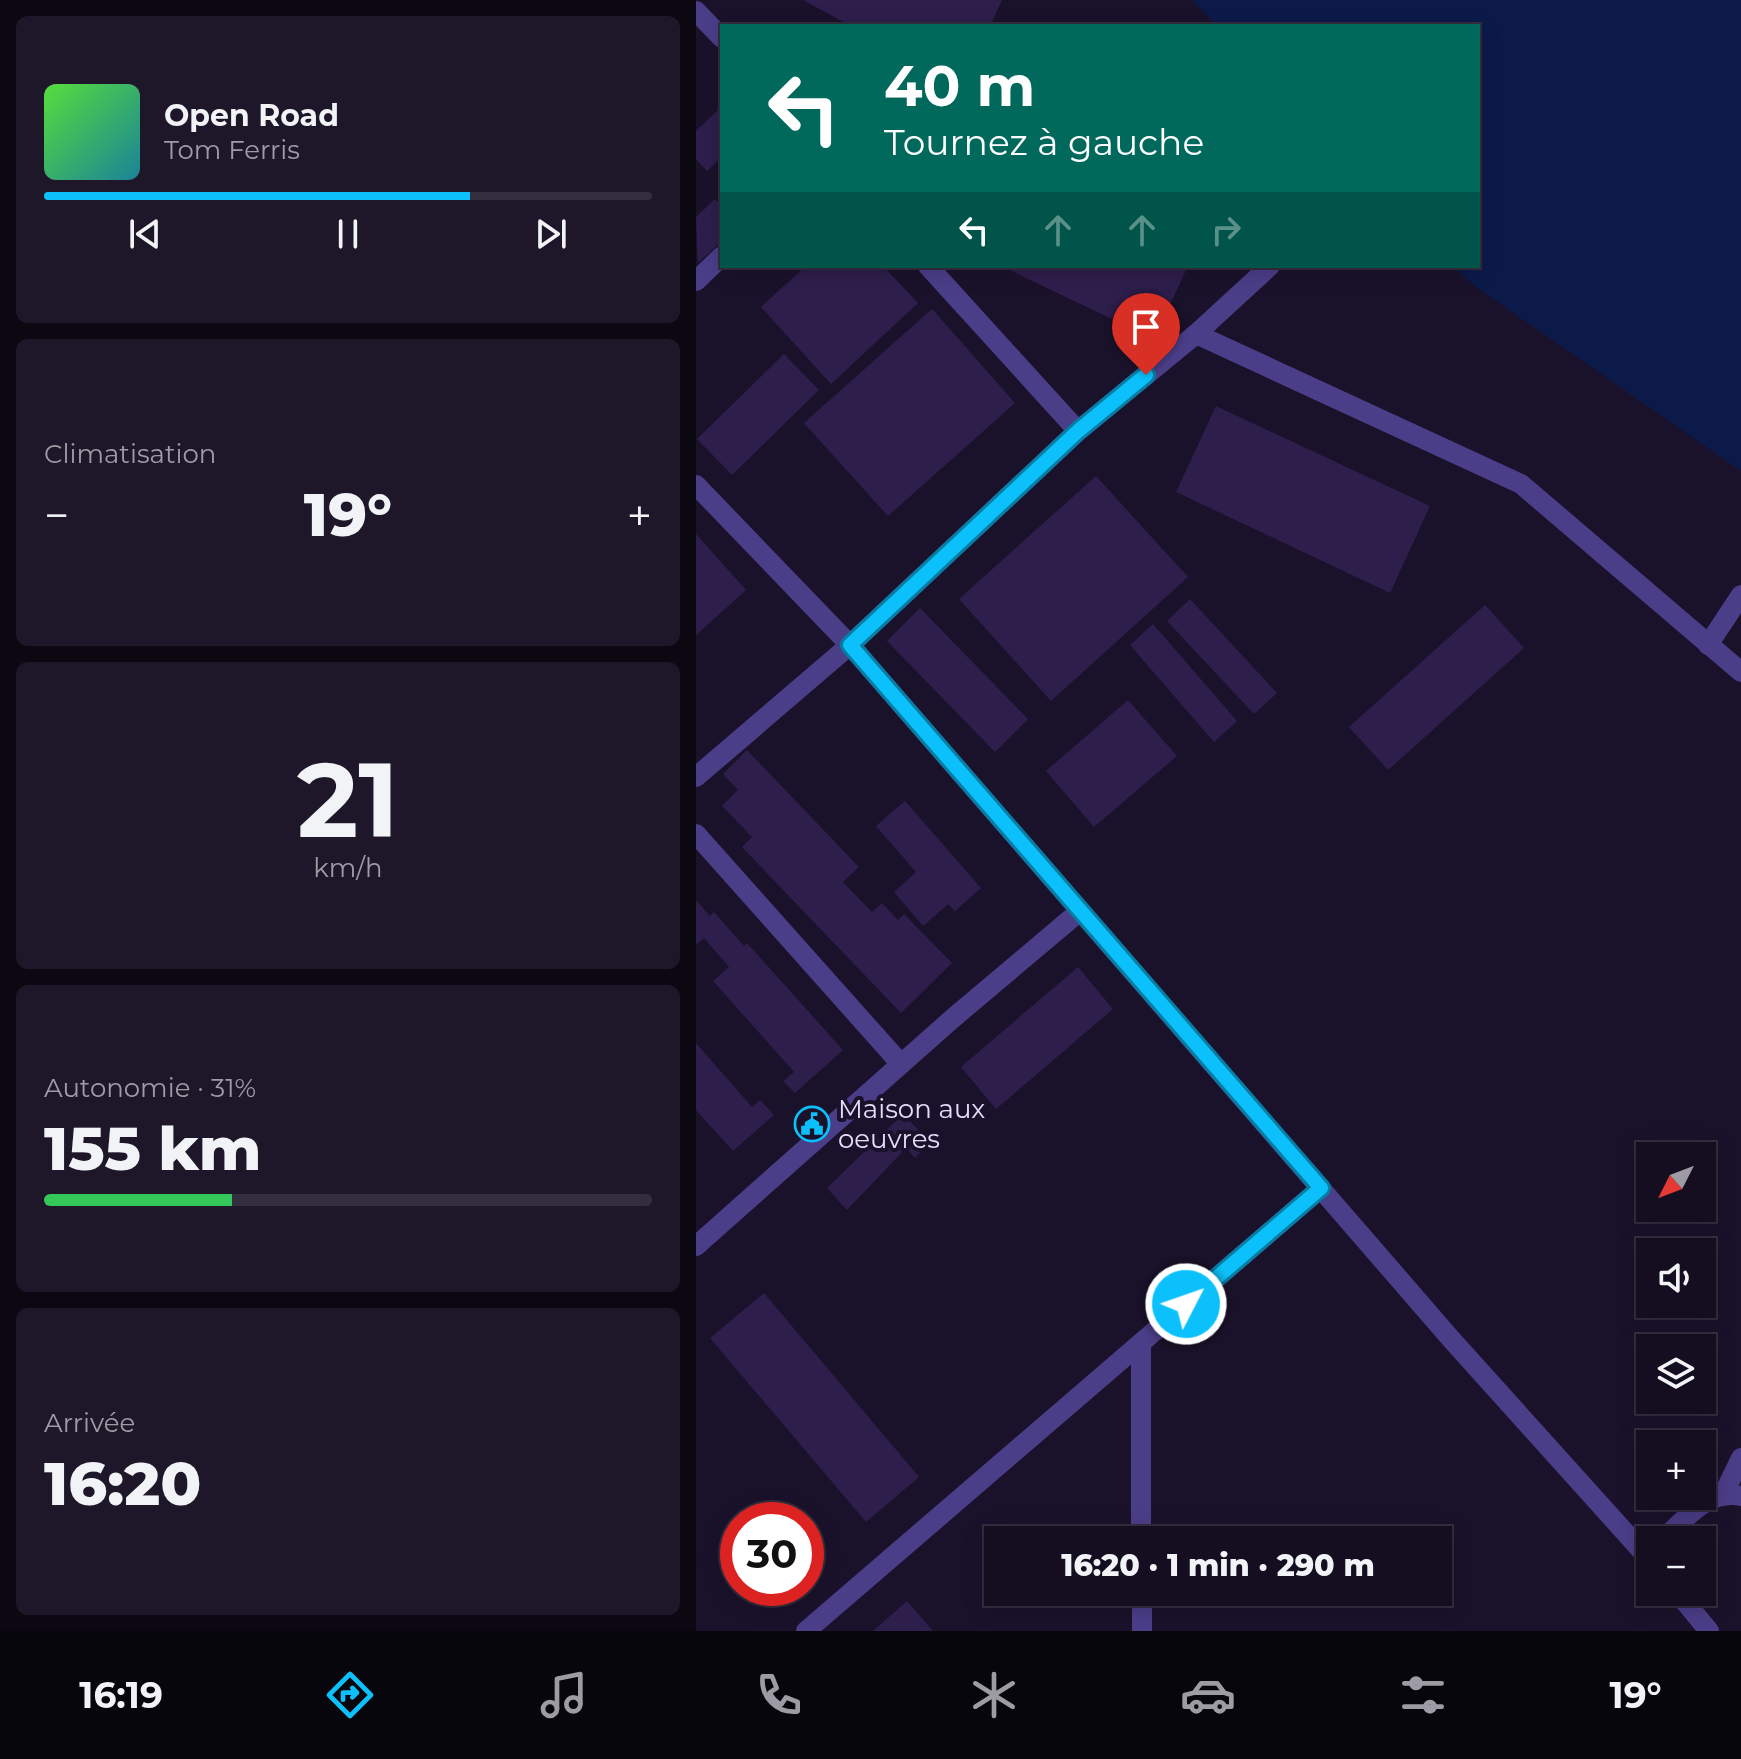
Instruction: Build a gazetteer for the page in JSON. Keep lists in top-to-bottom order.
{
  "places": {
    "public building": ["Maison aux oeuvres"]
  },
  "north": "bottom left",
  "page": {
    "turn": ["40 m", "Tournez à gauche"],
    "song": ["Open Road", "Tom Ferris"],
    "tile": [
      "Climatisation",
      ["21", "km/h"],
      ["Autonomie · 31%", "155 km"],
      ["Arrivée", "16:20"]
    ],
    "heat": ["−", "19°", "+"],
    "map_buttons": ["+", "−"],
    "limit": "30",
    "trip": "16:20 · 1 min · 290 m",
    "tabs": ["16:19", "19°"]
  }
}
